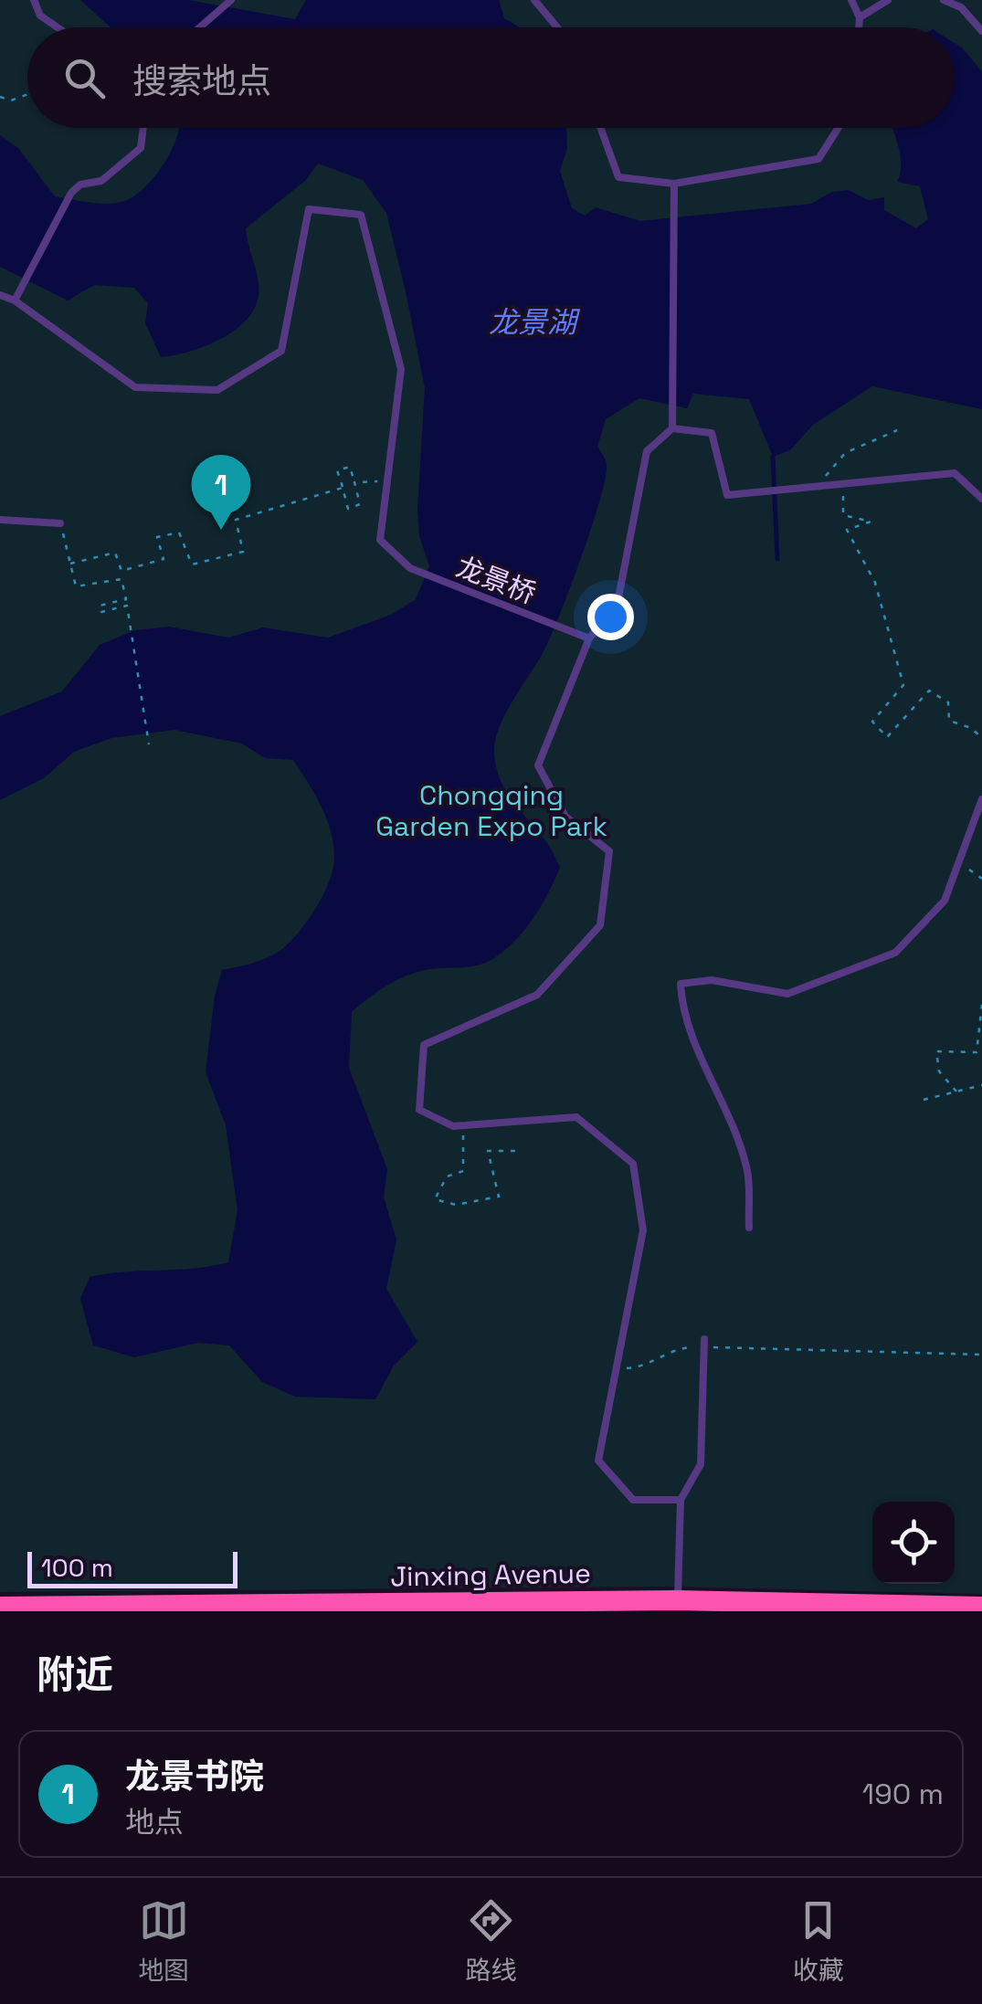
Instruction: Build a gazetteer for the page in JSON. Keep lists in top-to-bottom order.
{
  "streets": {
    "highway": ["Jinxing Avenue"],
    "lane": ["龙景桥"]
  },
  "water": ["龙景湖"],
  "parks": ["Chongqing Garden Expo Park"],
  "scale_bar": "100 m",
  "page": {
    "search": "搜索地点",
    "pins": "1",
    "scale": "100 m",
    "heading": "附近",
    "list": [
      {
        "mark": "1",
        "name": "龙景书院",
        "note": "地点",
        "value": "190 m"
      }
    ],
    "nav": ["地图", "路线", "收藏"]
  }
}
